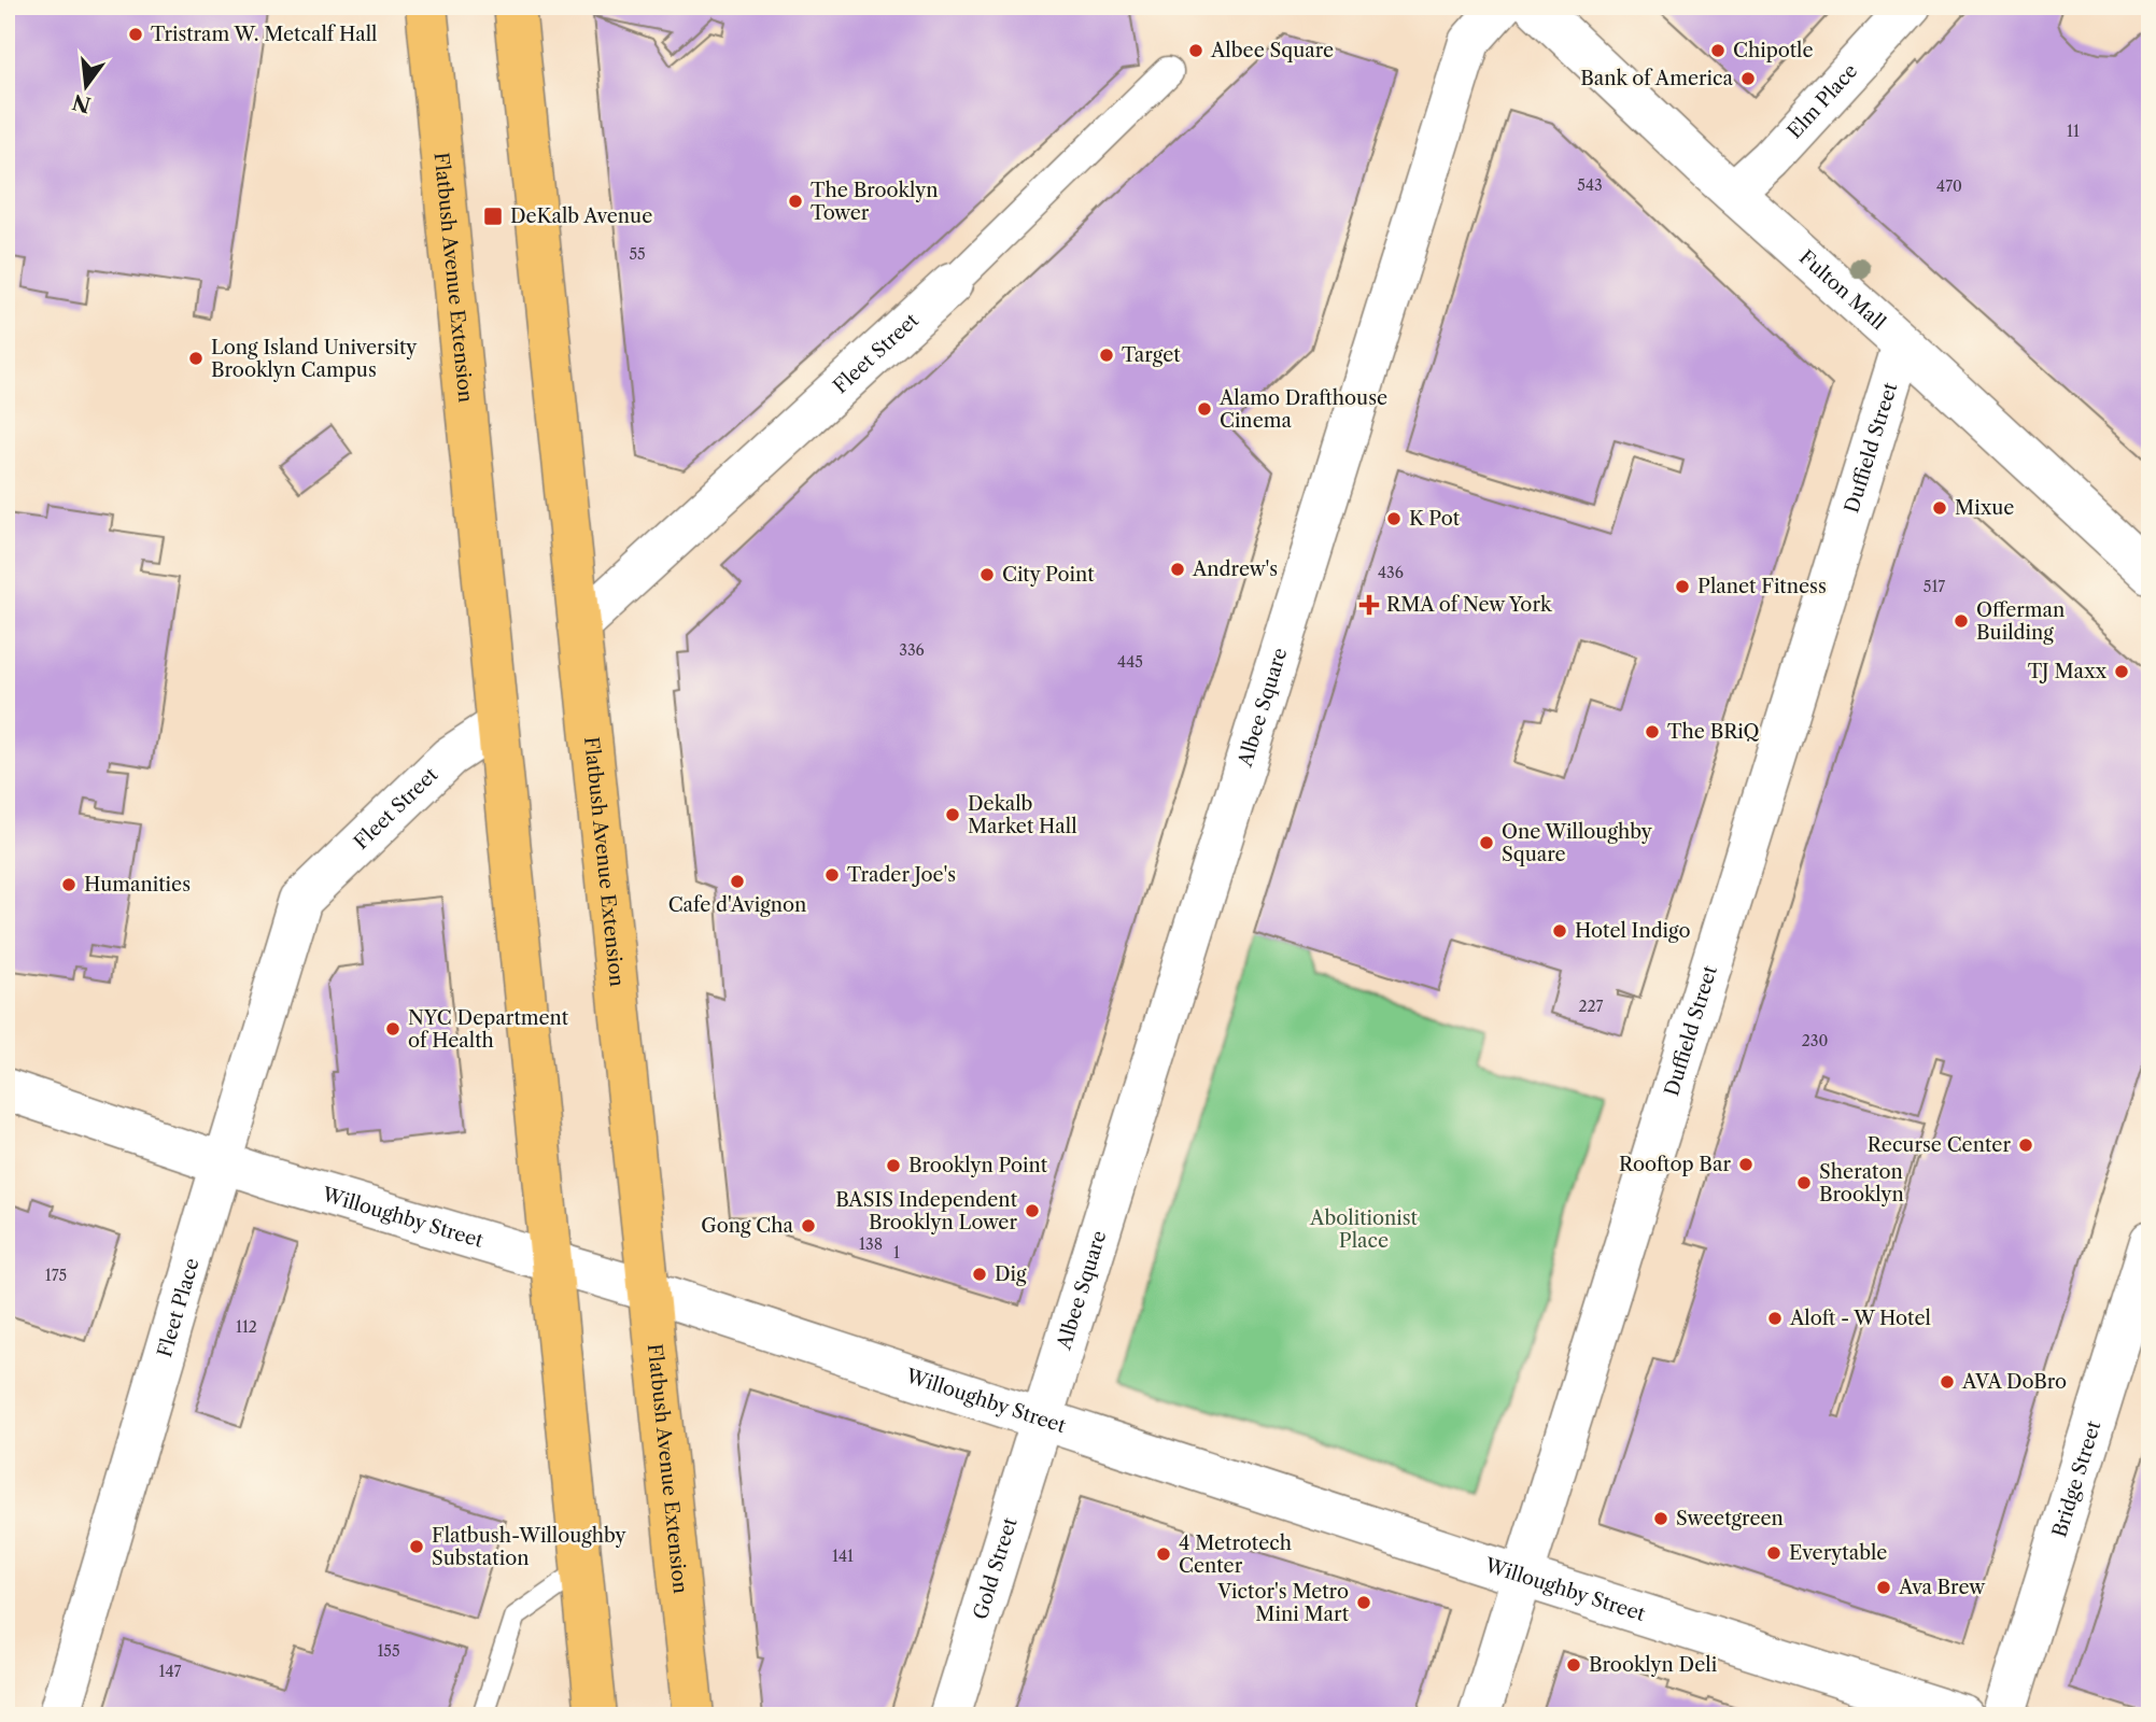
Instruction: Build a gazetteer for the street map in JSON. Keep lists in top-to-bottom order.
{
  "streets": {
    "main road": ["Flatbush Avenue Extension"],
    "street": [
      "Elm Place",
      "Fulton Mall",
      "Fleet Street",
      "Duffield Street",
      "Albee Square",
      "Willoughby Street",
      "Fleet Place",
      "Bridge Street",
      "Gold Street"
    ]
  },
  "crossings": [
    ["Elm Place", "Fulton Mall"],
    ["Flatbush Avenue Extension", "Fleet Street"],
    ["Flatbush Avenue Extension", "Willoughby Street"],
    ["Fulton Mall", "Duffield Street"],
    ["Fleet Street", "Fleet Place"],
    ["Duffield Street", "Willoughby Street"],
    ["Albee Square", "Willoughby Street"],
    ["Albee Square", "Gold Street"],
    ["Willoughby Street", "Fleet Place"],
    ["Willoughby Street", "Gold Street"]
  ],
  "parks": ["Abolitionist Place"],
  "places": {
    "other": [
      "Tristram W. Metcalf Hall",
      "Albee Square",
      "Chipotle",
      "Bank of America",
      "The Brooklyn Tower",
      "Target",
      "Long Island University Brooklyn Campus",
      "Alamo Drafthouse Cinema",
      "Mixue",
      "K Pot",
      "Andrew's",
      "City Point",
      "Planet Fitness",
      "Offerman Building",
      "TJ Maxx",
      "The BRiQ",
      "Dekalb Market Hall",
      "One Willoughby Square",
      "Trader Joe's",
      "Cafe d'Avignon",
      "Humanities",
      "Hotel Indigo",
      "NYC Department of Health",
      "Recurse Center",
      "Rooftop Bar",
      "Brooklyn Point",
      "Sheraton Brooklyn",
      "BASIS Independent Brooklyn Lower",
      "Gong Cha",
      "Dig",
      "Aloft - W Hotel",
      "AVA DoBro",
      "Sweetgreen",
      "Flatbush-Willoughby Substation",
      "Everytable",
      "4 Metrotech Center",
      "Ava Brew",
      "Victor's Metro Mini Mart",
      "Brooklyn Deli"
    ],
    "transit": ["DeKalb Avenue"],
    "health": ["RMA of New York"]
  },
  "house_numbers": [
    "11",
    "543",
    "470",
    "55",
    "436",
    "517",
    "336",
    "445",
    "227",
    "230",
    "138",
    "1",
    "175",
    "112",
    "141",
    "155",
    "147"
  ],
  "north": "bottom"
}
